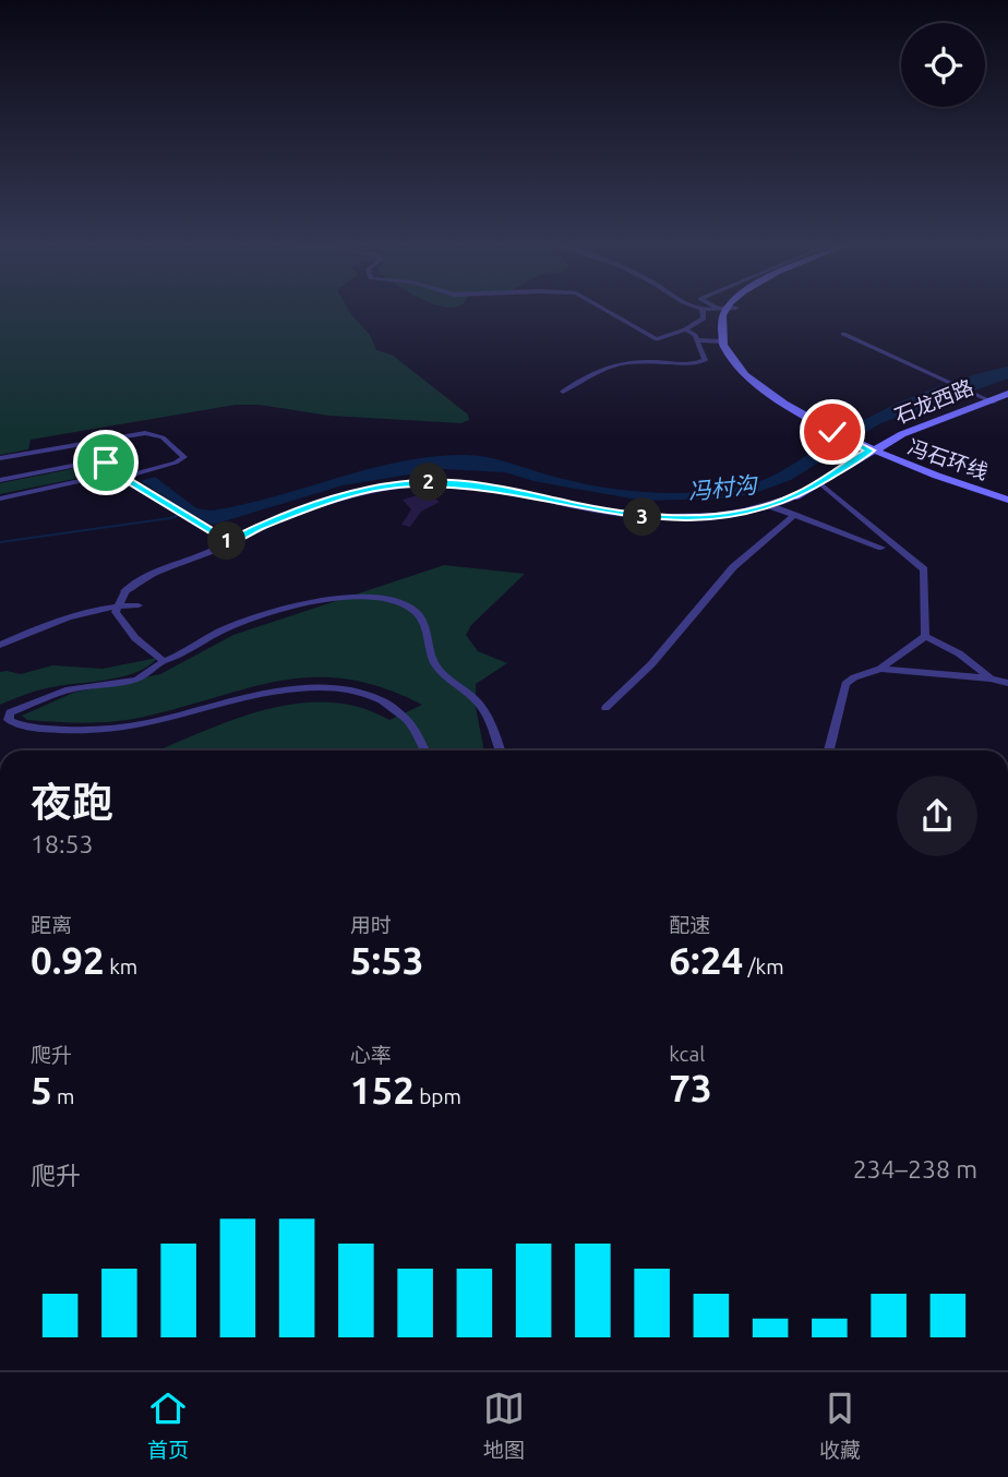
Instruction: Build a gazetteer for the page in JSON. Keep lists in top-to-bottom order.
{
  "streets": {
    "main road": ["石龙西路", "冯石环线"]
  },
  "crossings": [
    ["石龙西路", "冯石环线"]
  ],
  "water": ["冯村沟"],
  "page": {
    "pins": ["2", "3", "1"],
    "heading": ["夜跑", "18:53"],
    "stats": [
      ["距离", "0.92 km"],
      ["用时", "5:53"],
      ["配速", "6:24 /km"],
      ["爬升", "5 m"],
      ["心率", "152 bpm"],
      ["kcal", "73"]
    ],
    "chart": ["爬升", "234–238 m"],
    "tabs": ["首页", "地图", "收藏"]
  }
}
